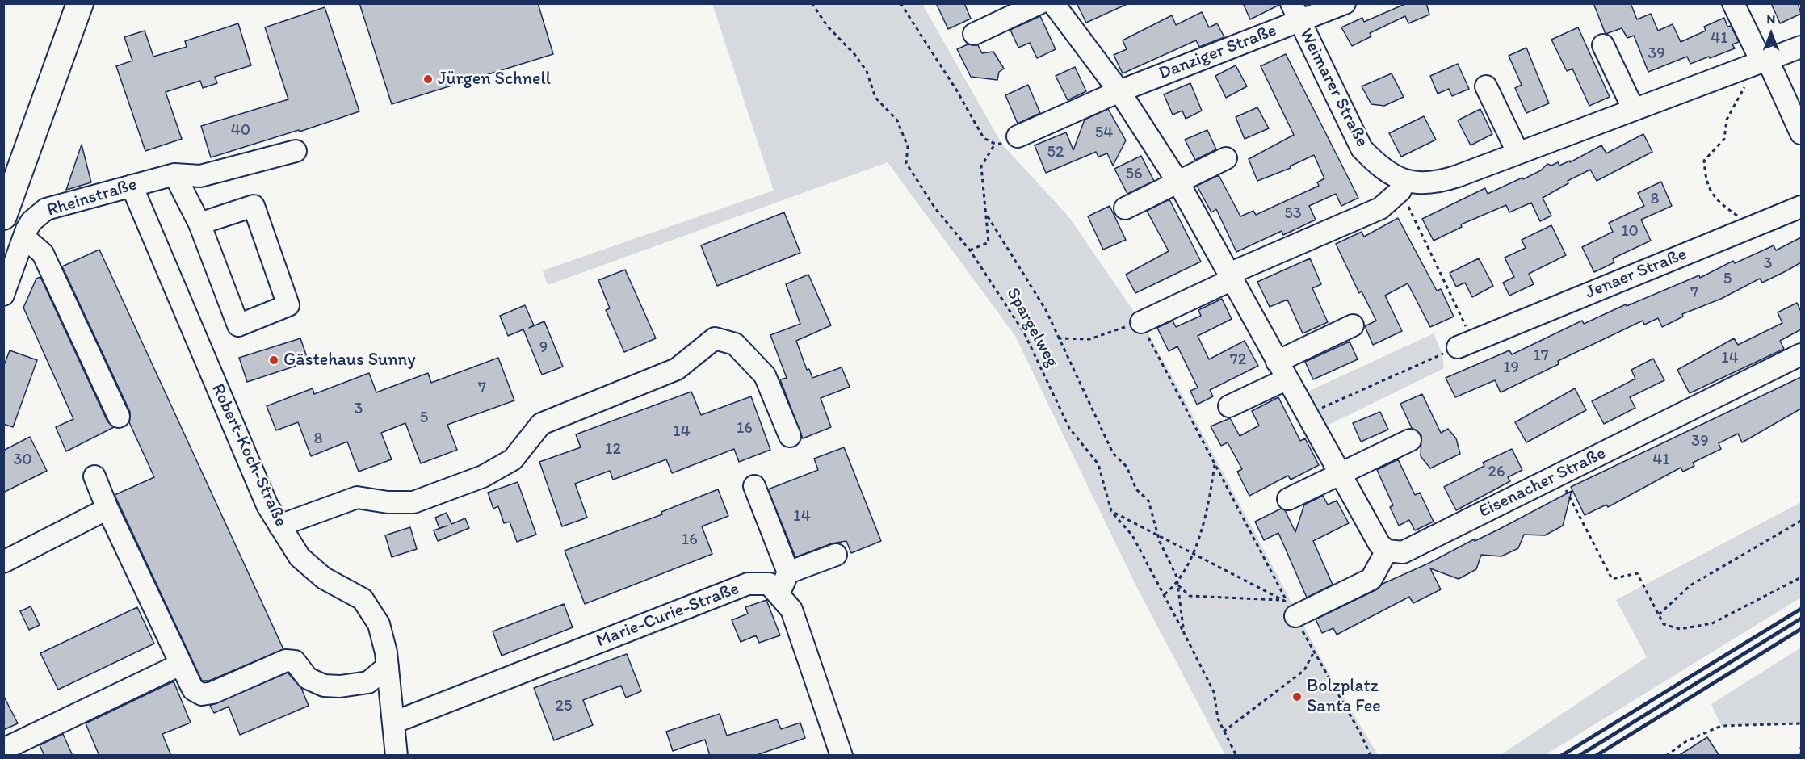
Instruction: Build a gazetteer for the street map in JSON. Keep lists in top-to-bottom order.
{
  "streets": {
    "street": [
      "Danziger Straße",
      "Weimarer Straße",
      "Rheinstraße",
      "Jenaer Straße",
      "Robert-Koch-Straße",
      "Eisenacher Straße",
      "Marie-Curie-Straße"
    ],
    "path": ["Spargelweg"]
  },
  "crossings": [
    ["Danziger Straße", "Weimarer Straße"],
    ["Rheinstraße", "Robert-Koch-Straße"],
    ["Robert-Koch-Straße", "Marie-Curie-Straße"]
  ],
  "places": ["Jürgen Schnell", "Gästehaus Sunny", "Bolzplatz Santa Fee"],
  "house_numbers": [
    "41",
    "39",
    "40",
    "54",
    "52",
    "56",
    "8",
    "53",
    "10",
    "3",
    "5",
    "7",
    "9",
    "17",
    "14",
    "72",
    "19",
    "7",
    "3",
    "5",
    "16",
    "14",
    "8",
    "39",
    "12",
    "30",
    "41",
    "26",
    "14",
    "16",
    "25"
  ],
  "north": "top"
}
